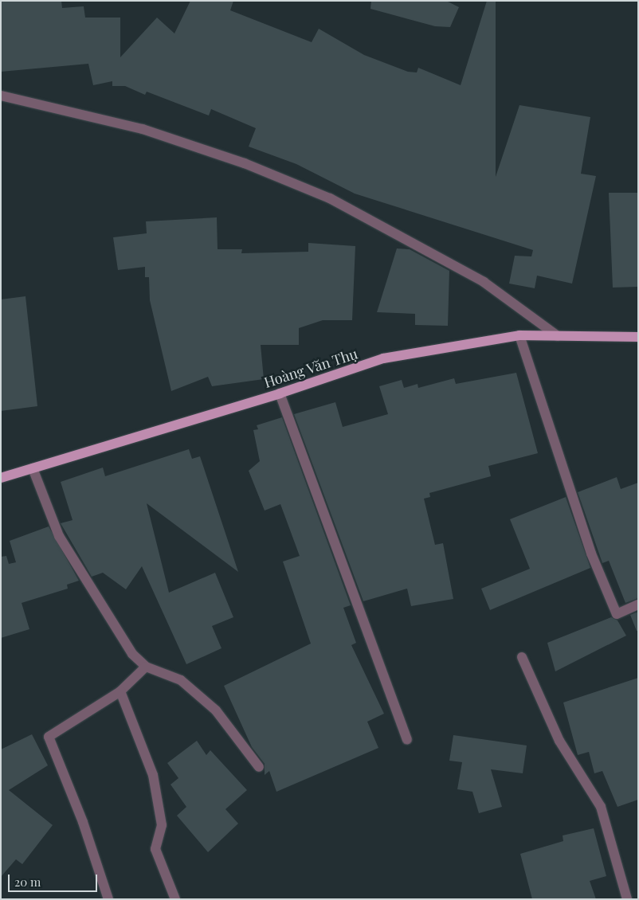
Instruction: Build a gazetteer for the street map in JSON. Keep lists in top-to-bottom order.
{
  "streets": {
    "main road": ["Hoàng Văn Thụ"]
  },
  "scale_bar": "20 m"
}
